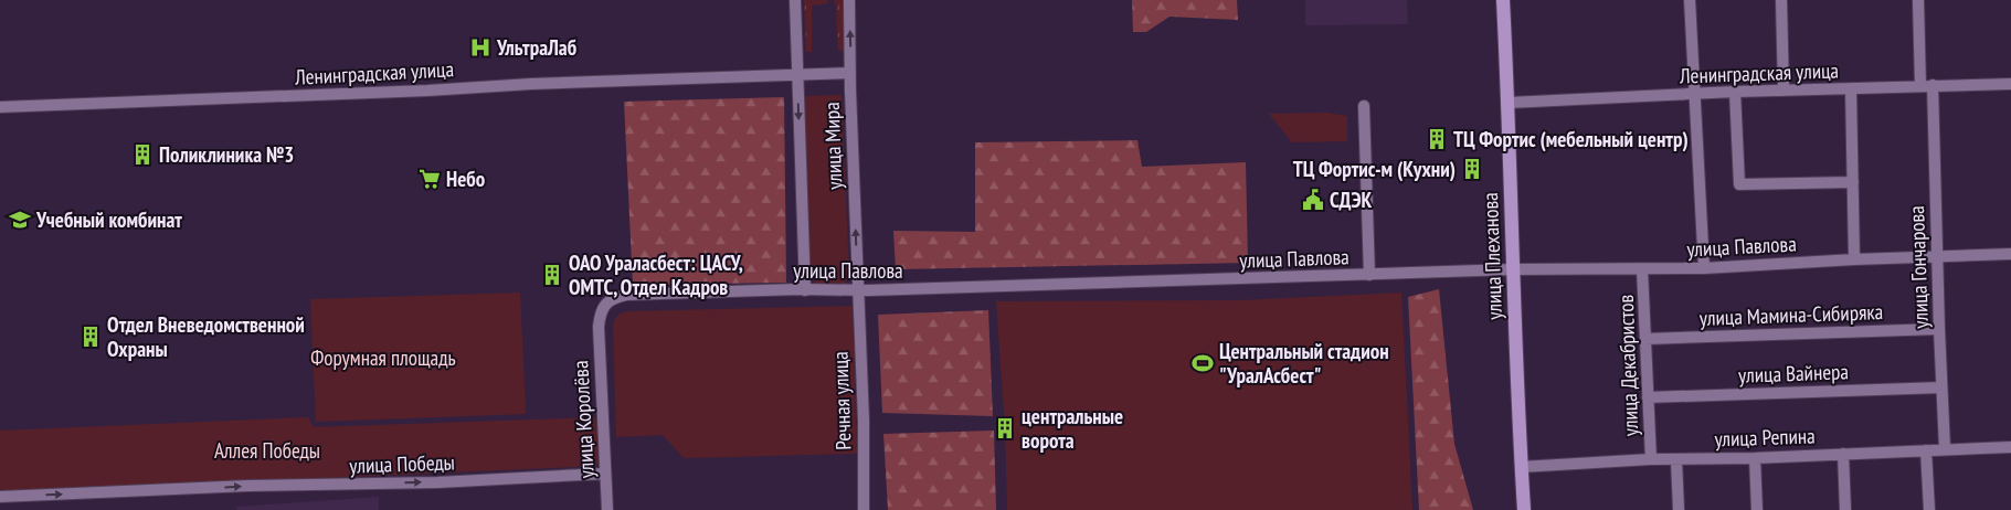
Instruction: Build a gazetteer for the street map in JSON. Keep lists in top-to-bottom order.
{
  "streets": {
    "main road": ["улица Плеханова"],
    "street": [
      "Ленинградская улица",
      "улица Мира",
      "улица Павлова",
      "улица Гончарова",
      "улица Мамина-Сибиряка",
      "улица Декабристов",
      "улица Вайнера",
      "Речная улица",
      "улица Королёва",
      "улица Репина",
      "улица Победы"
    ]
  },
  "crossings": [
    ["Ленинградская улица", "улица Мира"],
    ["Ленинградская улица", "улица Плеханова"],
    ["Ленинградская улица", "улица Гончарова"],
    ["улица Мира", "улица Павлова"],
    ["улица Мира", "Речная улица"],
    ["улица Павлова", "улица Плеханова"],
    ["улица Павлова", "улица Гончарова"],
    ["улица Павлова", "улица Декабристов"],
    ["улица Павлова", "Речная улица"],
    ["улица Павлова", "улица Королёва"],
    ["улица Плеханова", "улица Репина"],
    ["улица Гончарова", "улица Мамина-Сибиряка"],
    ["улица Гончарова", "улица Вайнера"],
    ["улица Гончарова", "улица Репина"],
    ["улица Мамина-Сибиряка", "улица Декабристов"],
    ["улица Декабристов", "улица Вайнера"],
    ["улица Декабристов", "улица Репина"],
    ["улица Королёва", "улица Победы"]
  ],
  "one_way": ["улица Победы"],
  "parks": ["Форумная площадь", "Аллея Победы"],
  "places": {
    "hospital": ["УльтраЛаб"],
    "building": [
      "ТЦ Фортис (мебельный центр)",
      "Поликлиника №3",
      "ТЦ Фортис-м (Кухни)",
      "ОАО Ураласбест: ЦАСУ, ОМТС, Отдел Кадров",
      "Отдел Вневедомственной Охраны",
      "центральные ворота"
    ],
    "supermarket": ["Небо"],
    "public building": ["СДЭК"],
    "school or university": ["Учебный комбинат"],
    "sports": ["Центральный стадион \"УралАсбест\""]
  }
}
